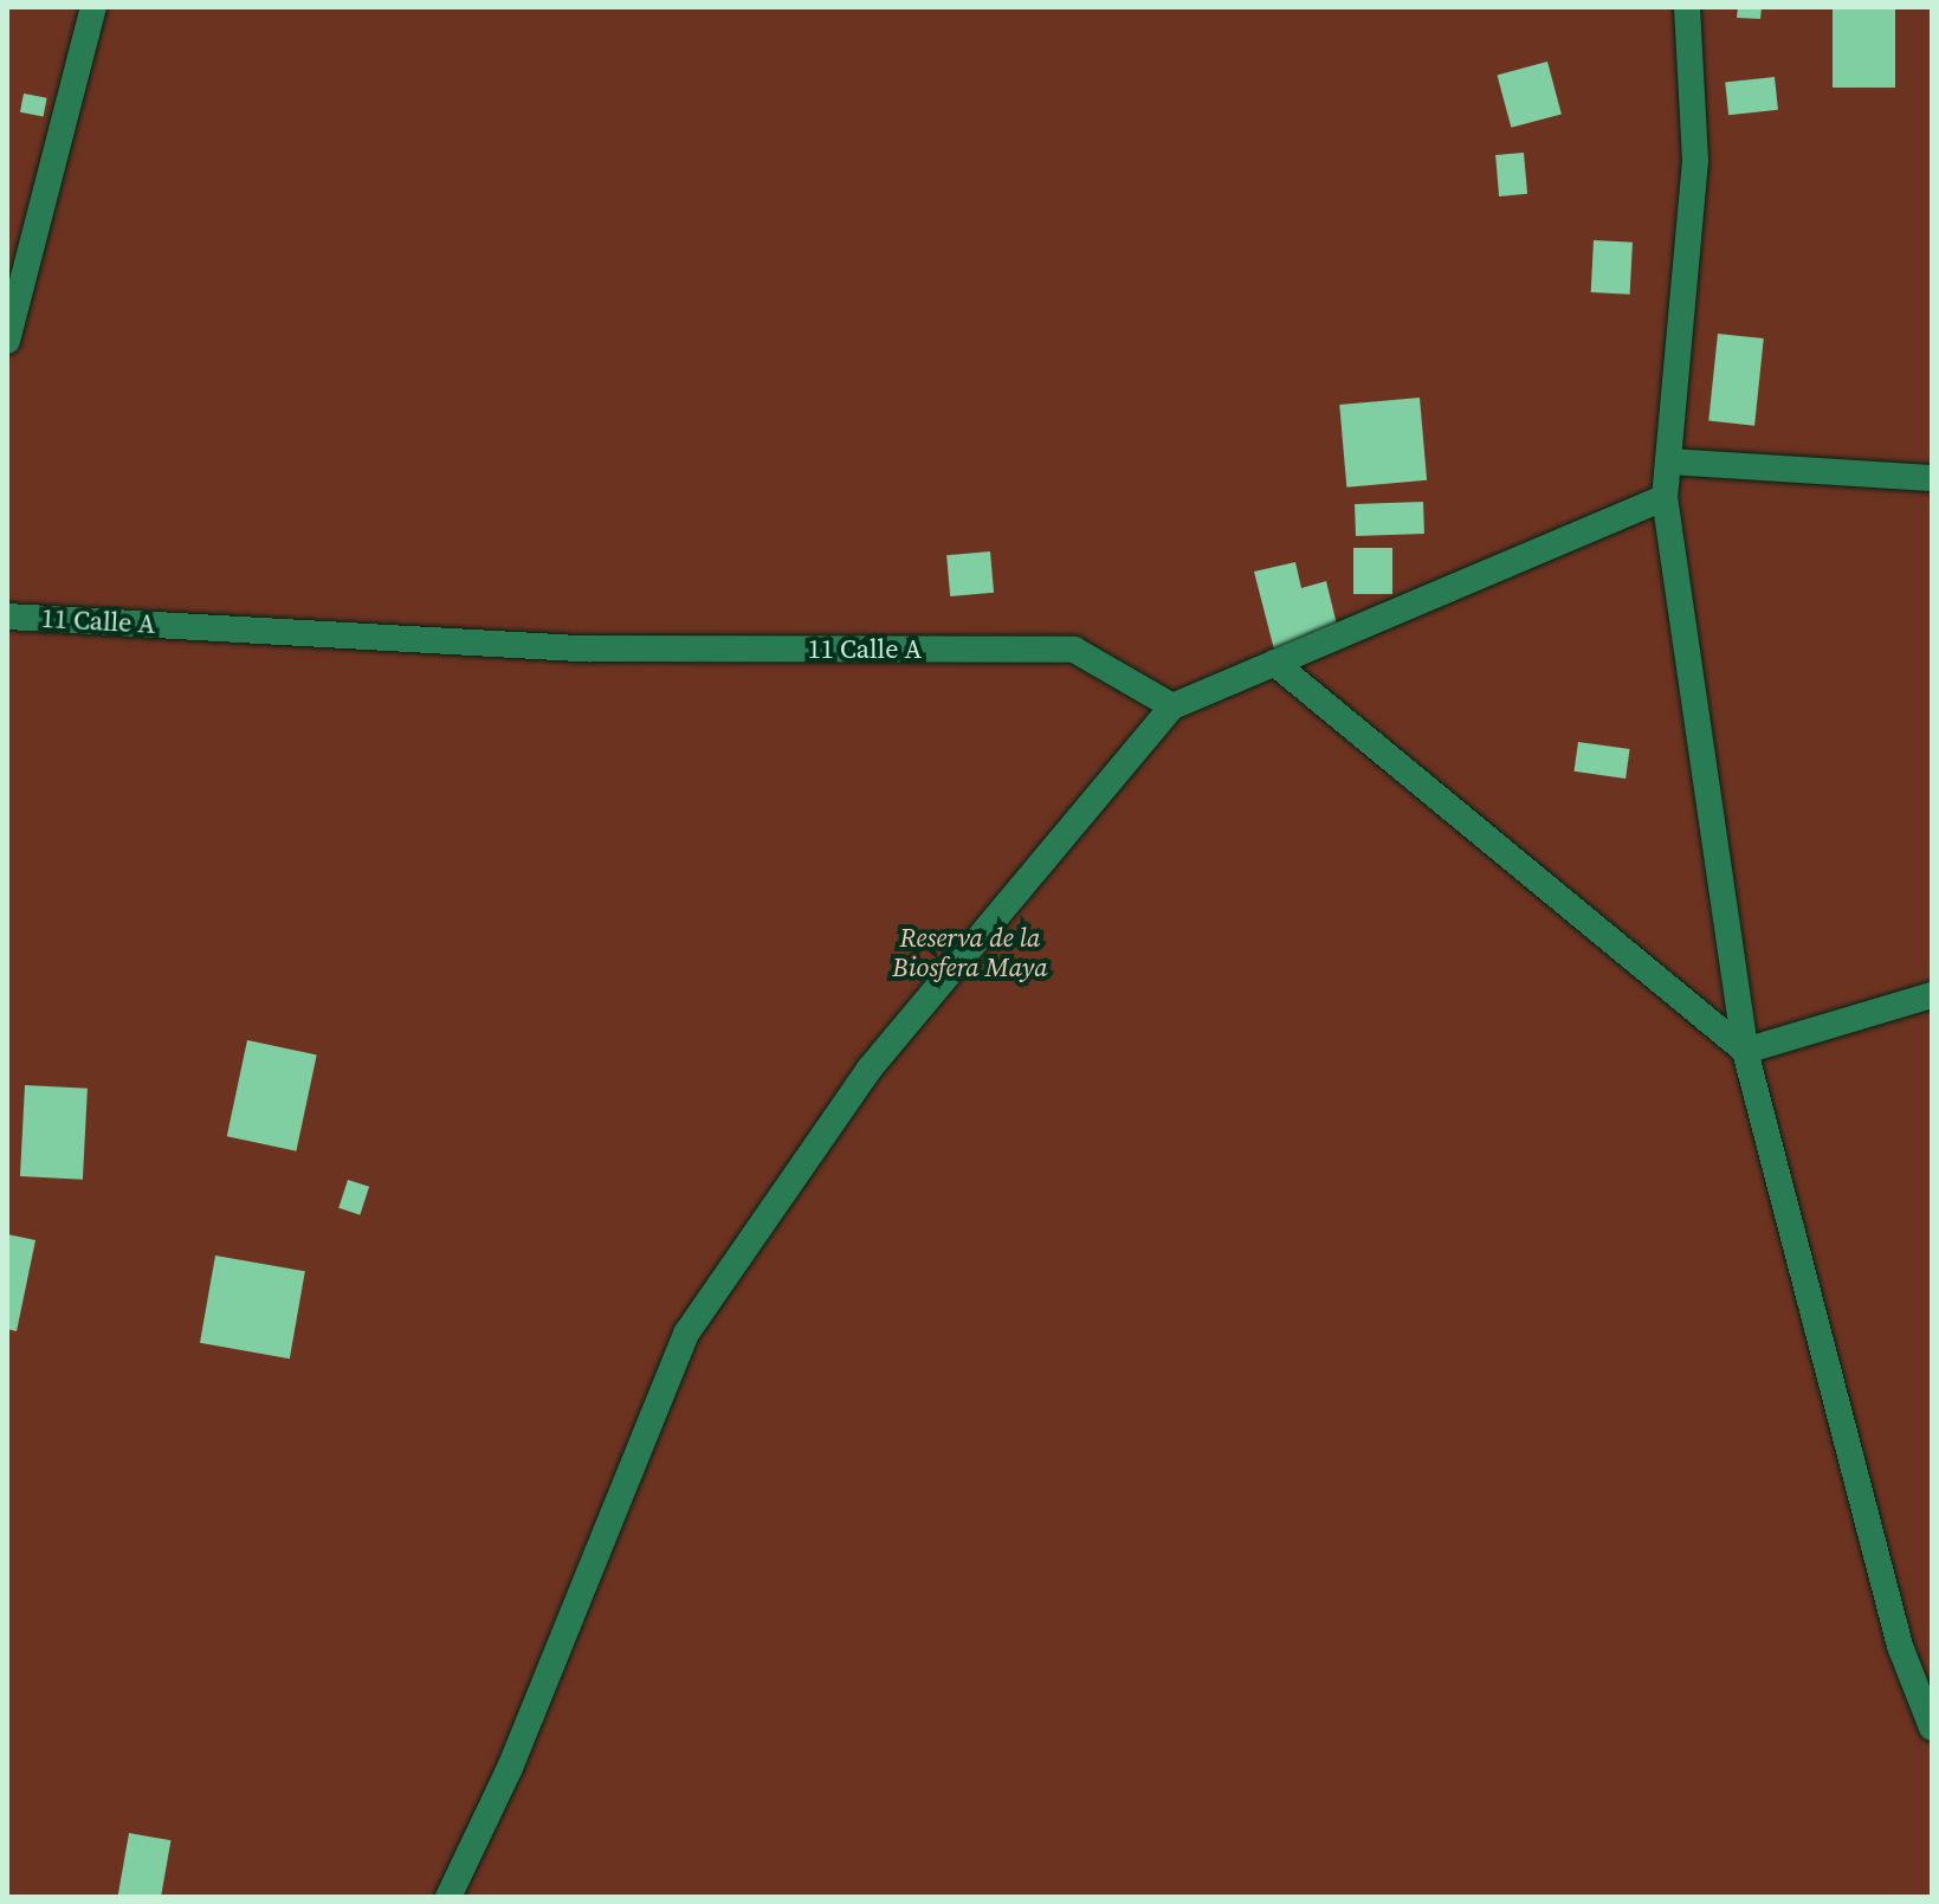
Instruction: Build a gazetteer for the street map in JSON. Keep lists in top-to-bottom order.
{
  "streets": {
    "street": ["11 Calle A"]
  },
  "parks": ["Reserva de la Biosfera Maya"]
}
